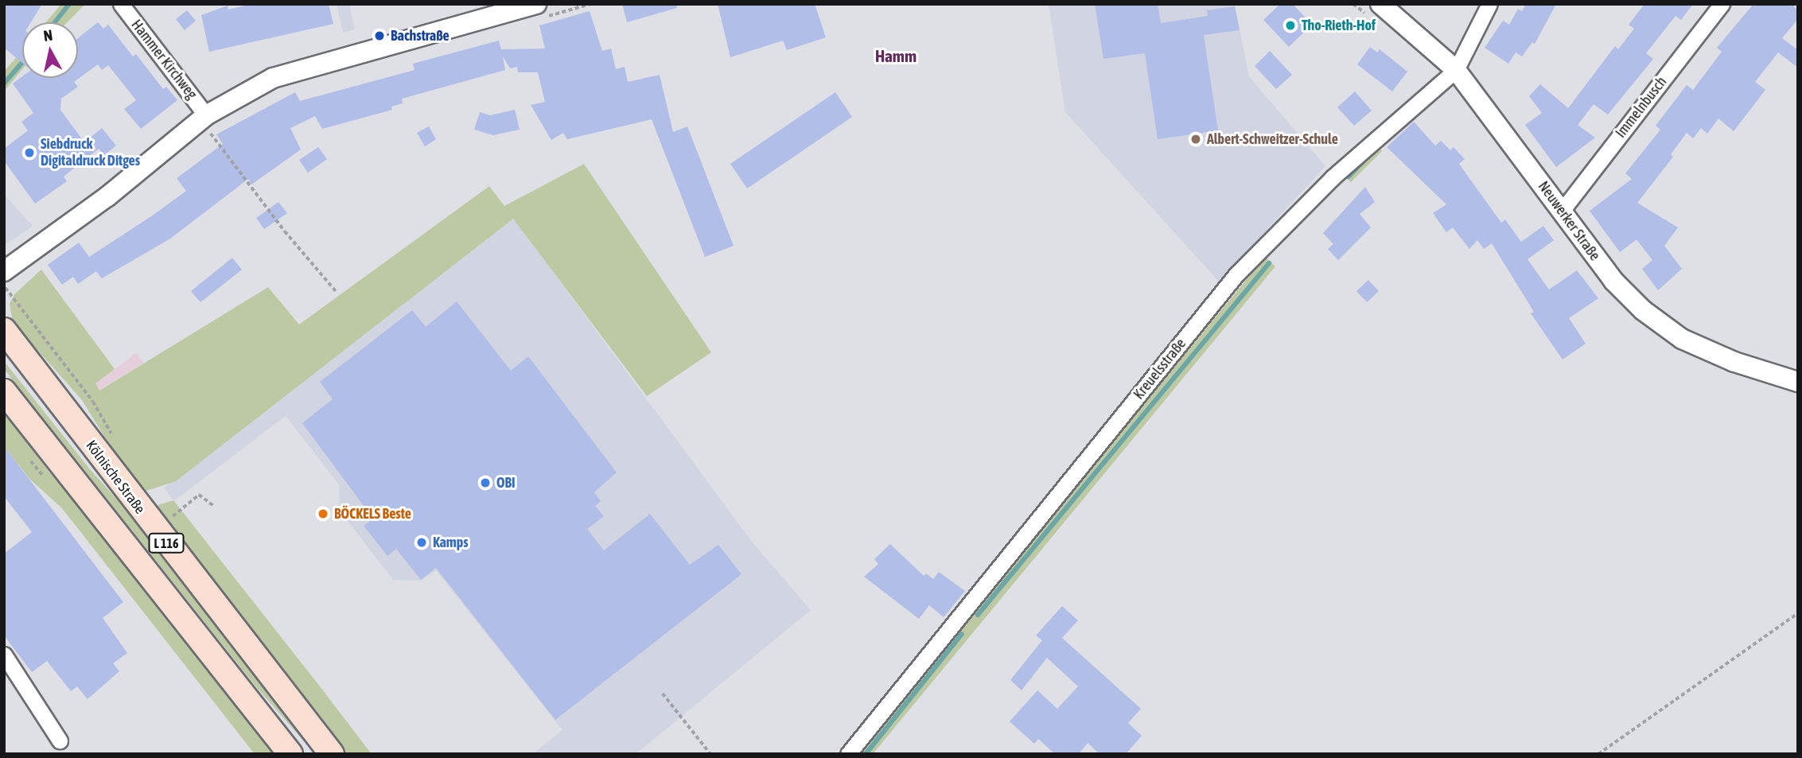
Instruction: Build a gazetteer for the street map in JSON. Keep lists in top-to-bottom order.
{
  "streets": {
    "main road": ["Kölnische Straße", "L 116"],
    "street": [
      "Hammer Kirchweg",
      "Immelnbusch",
      "Neuwerker Straße",
      "Kreuelsstraße"
    ]
  },
  "crossings": [
    ["Immelnbusch", "Neuwerker Straße"],
    ["Neuwerker Straße", "Kreuelsstraße"]
  ],
  "districts": ["Hamm"],
  "places": [
    "Tho-Rieth-Hof",
    "Bachstraße",
    "Albert-Schweitzer-Schule",
    "Siebdruck Digitaldruck Ditges",
    "OBI",
    "BÖCKELS Beste",
    "Kamps"
  ],
  "north": "top"
}
